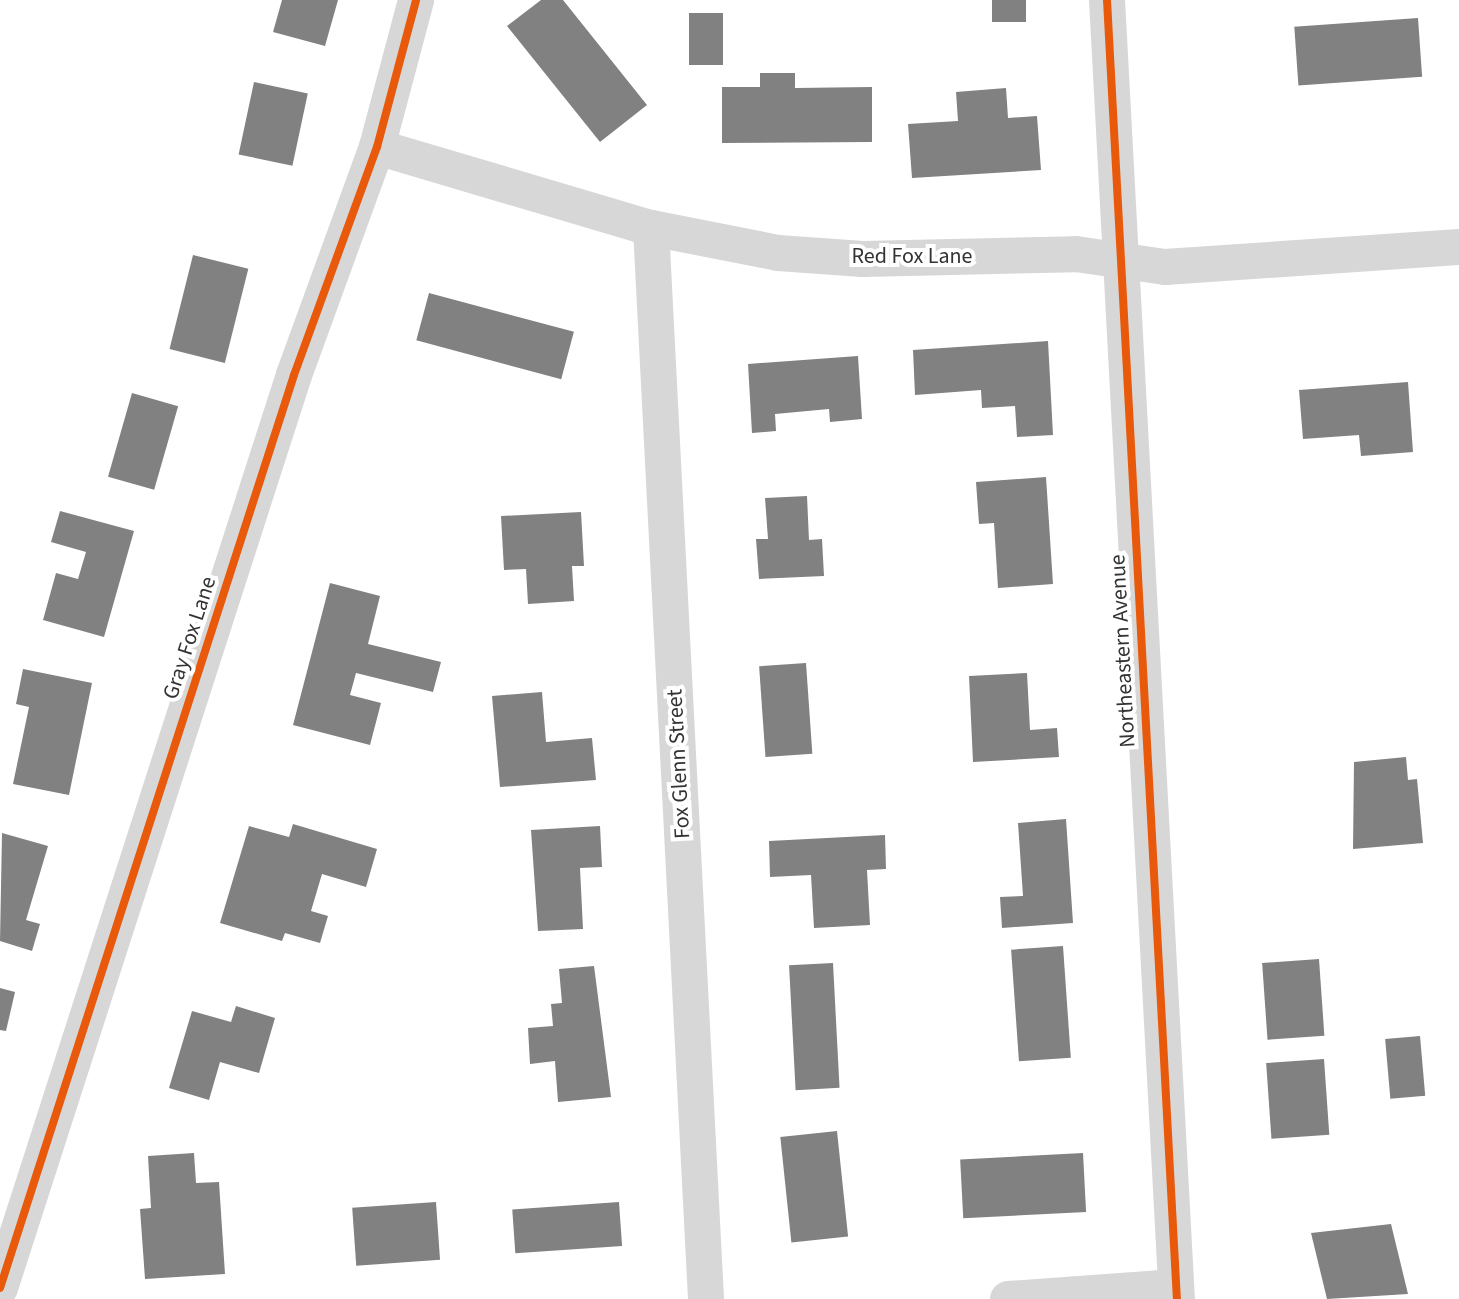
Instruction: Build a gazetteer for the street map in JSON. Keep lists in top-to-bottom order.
{
  "streets": {
    "street": [
      "Red Fox Lane",
      "Gray Fox Lane",
      "Northeastern Avenue",
      "Fox Glenn Street"
    ]
  },
  "crossings": [
    ["Red Fox Lane", "Gray Fox Lane"],
    ["Red Fox Lane", "Northeastern Avenue"],
    ["Red Fox Lane", "Fox Glenn Street"]
  ]
}
